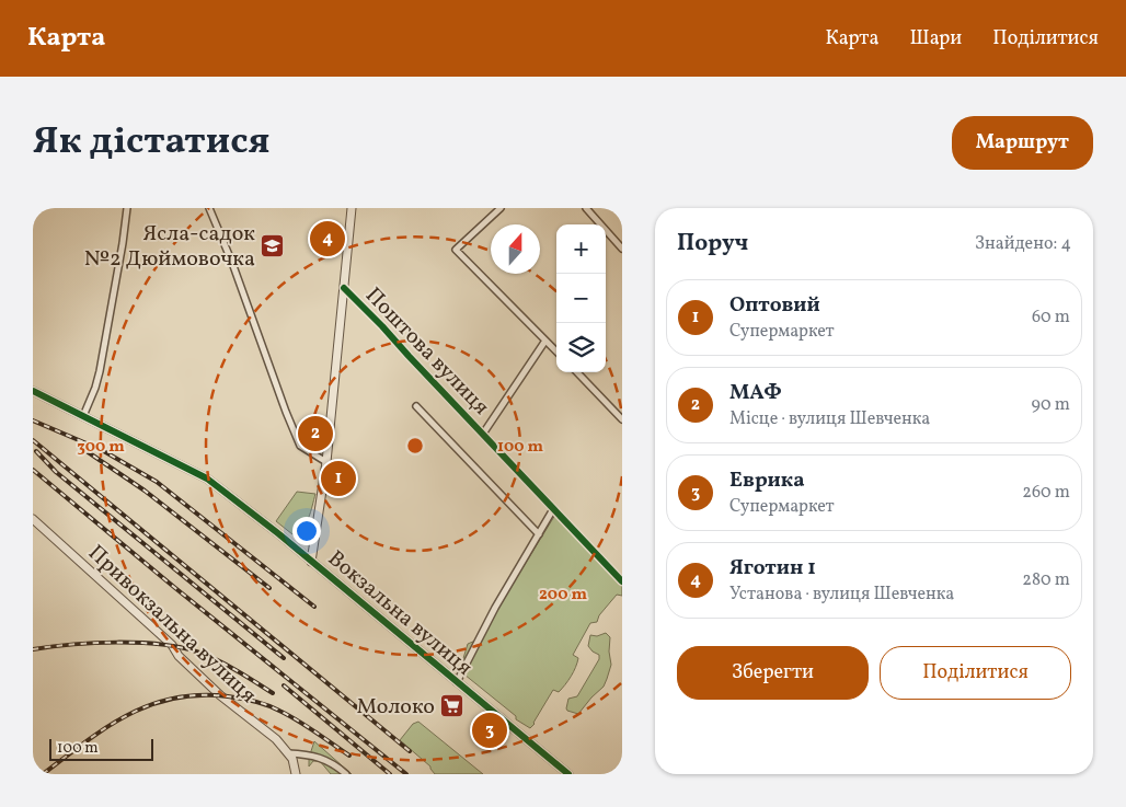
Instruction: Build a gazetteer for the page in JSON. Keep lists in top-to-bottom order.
{
  "streets": {
    "street": ["Поштова вулиця", "Вокзальна вулиця", "Привокзальна вулиця"]
  },
  "places": {
    "school or university": ["Ясла-садок №2 Дюймовочка"],
    "supermarket": ["Молоко"]
  },
  "scale_bar": "100 m",
  "north": "top",
  "page": {
    "header": "Карта",
    "nav": ["Карта", "Шари", "Поділитися"],
    "title": "Як дістатися",
    "buttons": [
      "Маршрут",
      ["Зберегти", "Поділитися"]
    ],
    "heading": ["Поруч", "Знайдено: 4"],
    "pins": [
      "4",
      "2",
      "1",
      "3"
    ],
    "map_buttons": ["+", "−"],
    "list": [
      {
        "mark": "1",
        "name": "Оптовий",
        "note": "Супермаркет",
        "value": "60 m"
      },
      {
        "mark": "2",
        "name": "МАФ",
        "note": "Місце · вулиця Шевченка",
        "value": "90 m"
      },
      {
        "mark": "3",
        "name": "Еврика",
        "note": "Супермаркет",
        "value": "260 m"
      },
      {
        "mark": "4",
        "name": "Яготин 1",
        "note": "Установа · вулиця Шевченка",
        "value": "280 m"
      }
    ],
    "scale": "100 m"
  },
  "rings": ["100 m", "300 m", "200 m"]
}
